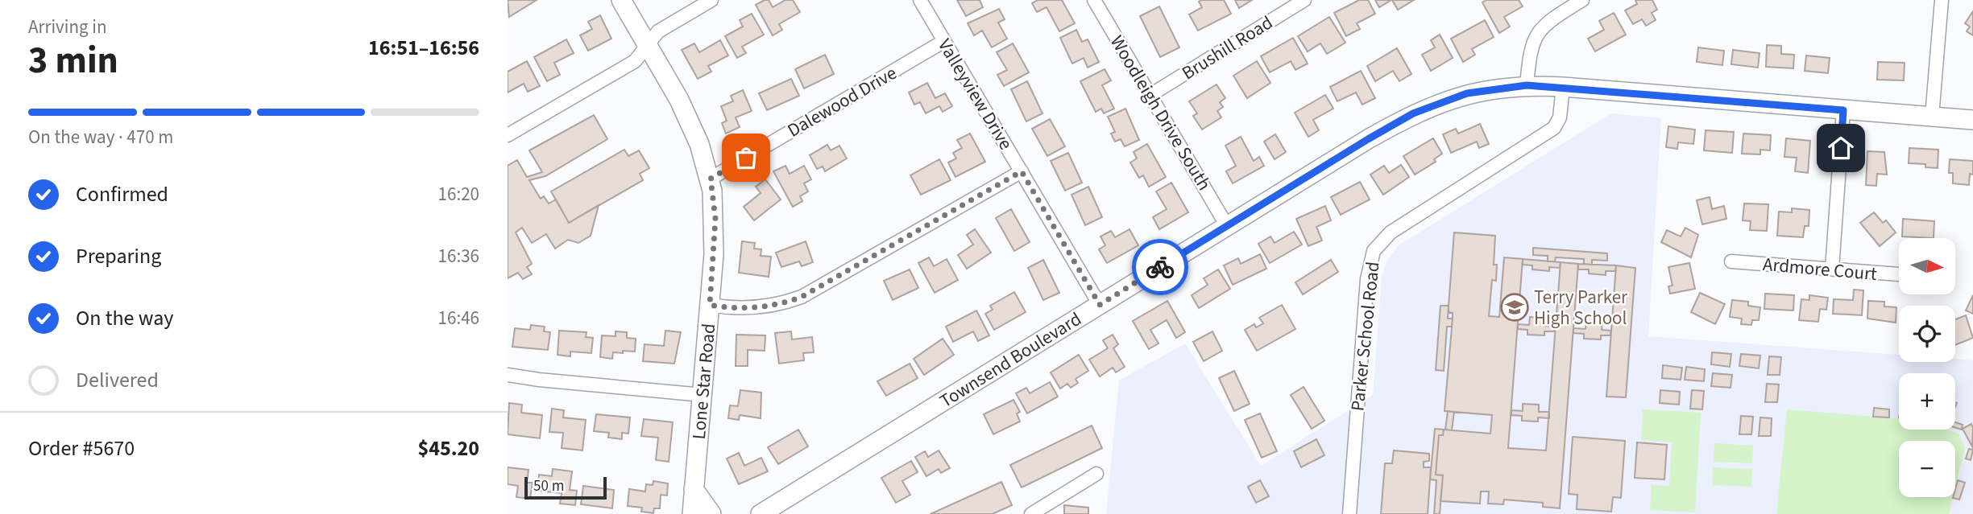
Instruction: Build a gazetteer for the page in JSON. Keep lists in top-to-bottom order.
{
  "streets": {
    "street": [
      "Brushill Road",
      "Valleyview Drive",
      "Dalewood Drive",
      "Woodleigh Drive South",
      "Ardmore Court",
      "Parker School Road",
      "Townsend Boulevard",
      "Lone Star Road"
    ]
  },
  "crossings": [
    ["Brushill Road", "Woodleigh Drive South"],
    ["Valleyview Drive", "Dalewood Drive"],
    ["Valleyview Drive", "Townsend Boulevard"],
    ["Dalewood Drive", "Lone Star Road"],
    ["Woodleigh Drive South", "Townsend Boulevard"],
    ["Parker School Road", "Townsend Boulevard"]
  ],
  "places": {
    "school or university": ["Terry Parker High School"]
  },
  "scale_bar": "50 m",
  "north": "right",
  "page": {
    "heading": ["3 min", "Arriving in", "16:51–16:56"],
    "panel": ["Order #5670", "$45.20"],
    "bar": "On the way · 470 m",
    "list": [
      ["Confirmed", "16:20"],
      ["Preparing", "16:36"],
      ["On the way", "16:46"],
      "Delivered"
    ],
    "map_buttons": ["+", "−"],
    "scale": "50 m"
  }
}
